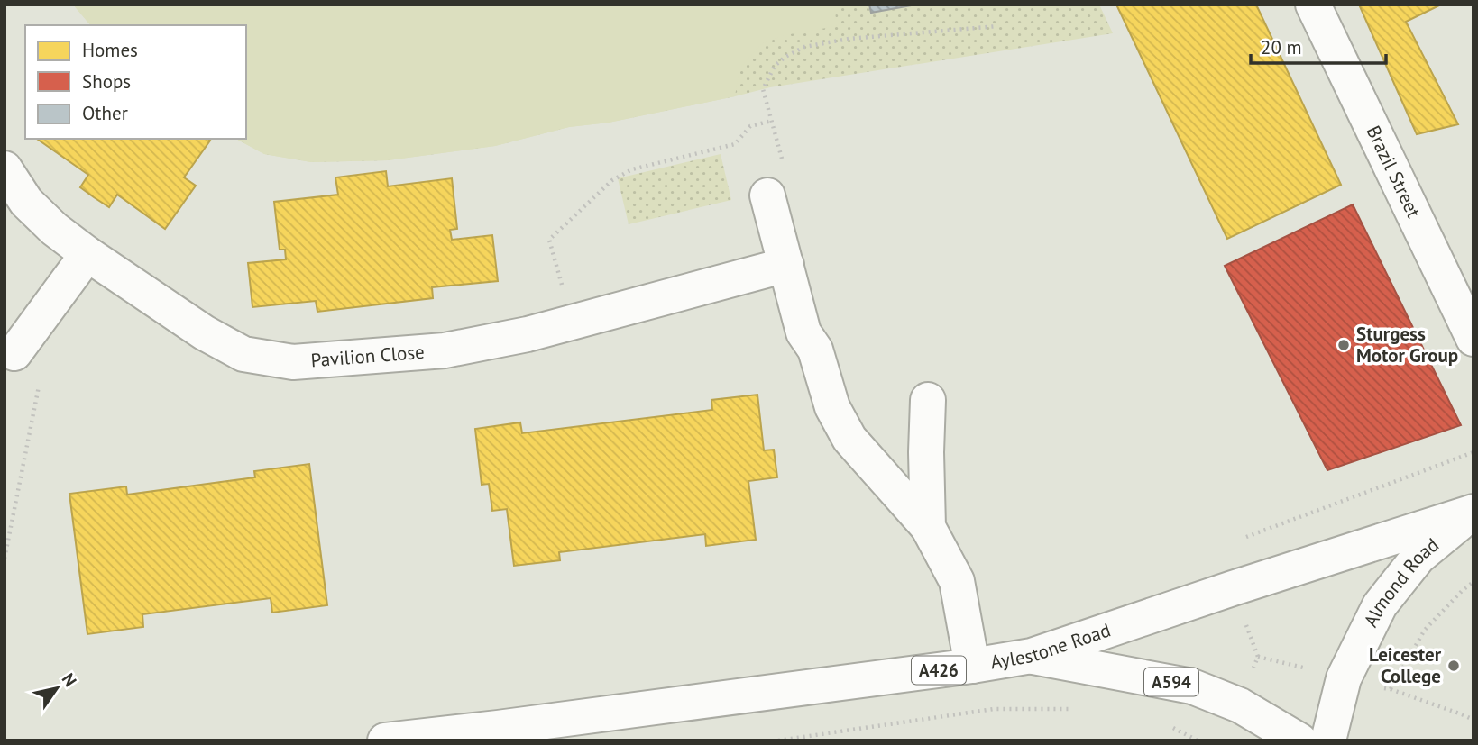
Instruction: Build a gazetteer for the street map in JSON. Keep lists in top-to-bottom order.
{
  "streets": {
    "main road": [
      "Brazil Street",
      "Pavilion Close",
      "Almond Road",
      "Aylestone Road",
      "A426",
      "A594"
    ]
  },
  "crossings": [
    ["Almond Road", "Aylestone Road"],
    ["Aylestone Road", "A594"]
  ],
  "places": ["Sturgess Motor Group", "Leicester College"],
  "legend": ["Homes", "Shops", "Other"],
  "scale_bar": "20 m",
  "north": "top right"
}
